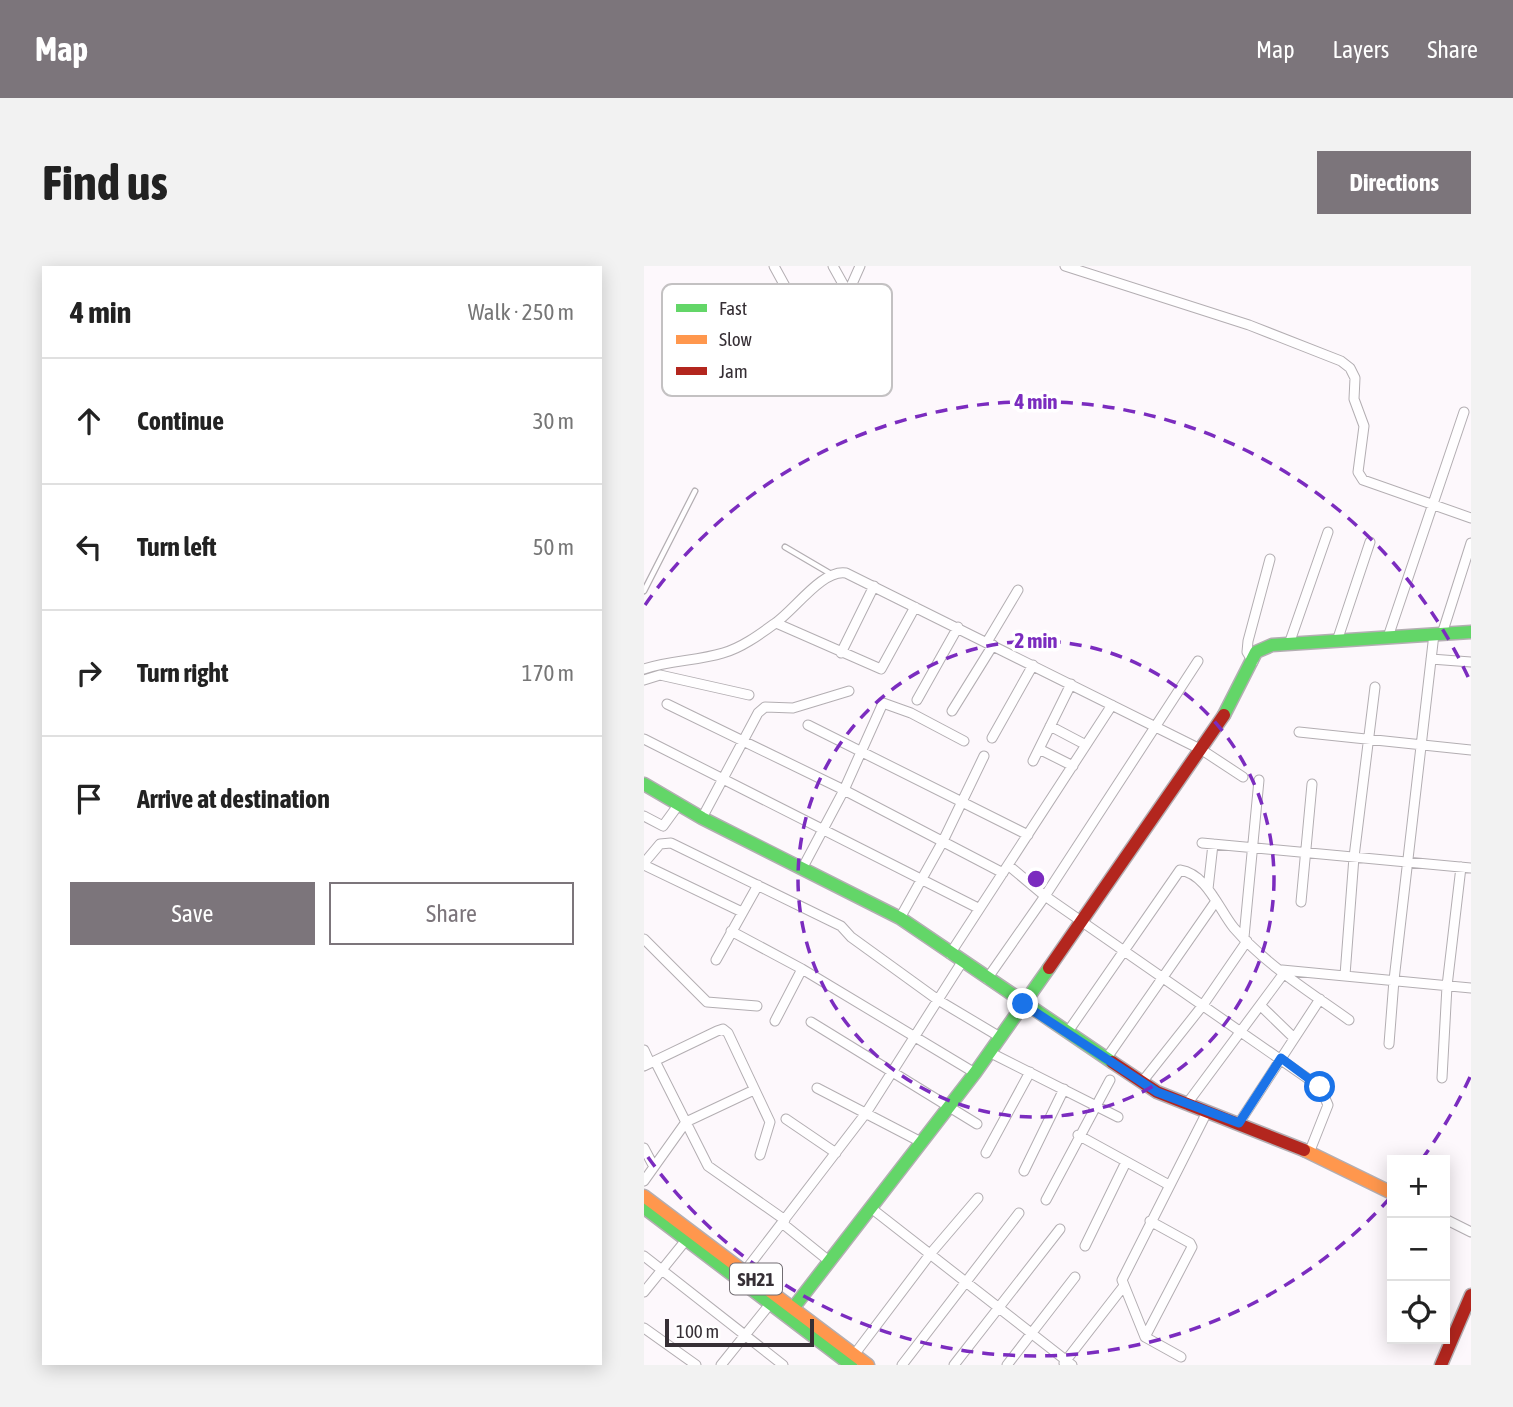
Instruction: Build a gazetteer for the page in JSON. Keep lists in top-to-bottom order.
{
  "streets": {
    "street": ["SH21"]
  },
  "legend": ["Fast", "Slow", "Jam"],
  "scale_bar": "100 m",
  "page": {
    "header": "Map",
    "nav": ["Map", "Layers", "Share"],
    "buttons": [
      "Directions",
      ["Save", "Share"]
    ],
    "title": "Find us",
    "heading": ["4 min", "Walk · 250 m"],
    "list": [
      ["Continue", "30 m"],
      ["Turn left", "50 m"],
      ["Turn right", "170 m"],
      "Arrive at destination"
    ],
    "map_buttons": ["+", "−"],
    "scale": "100 m"
  },
  "rings": ["4 min", "2 min"]
}
